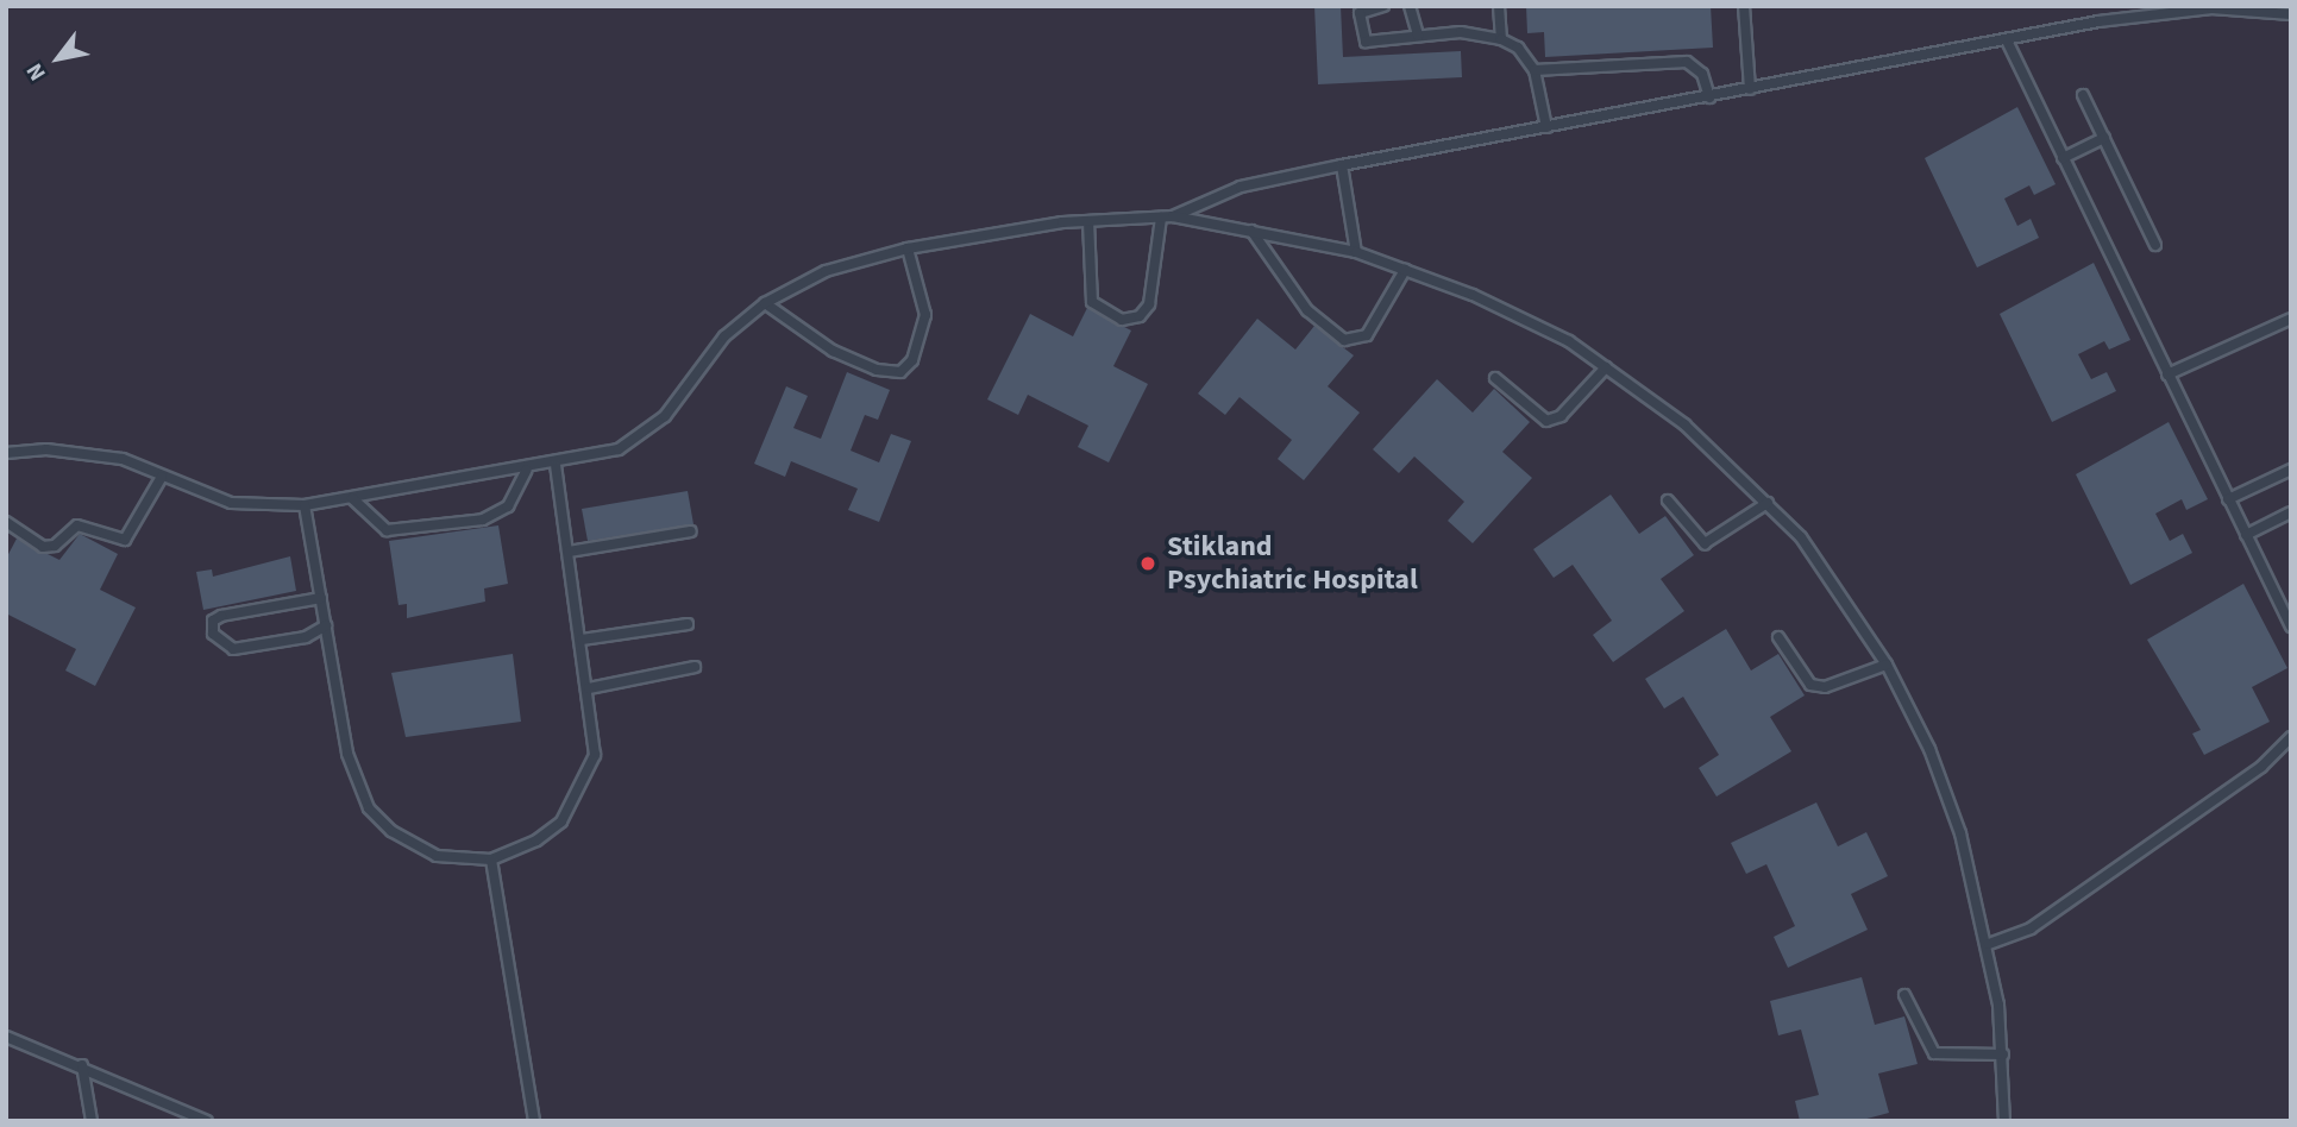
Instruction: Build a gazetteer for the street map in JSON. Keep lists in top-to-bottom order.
{
  "places": ["Stikland Psychiatric Hospital"],
  "north": "bottom left"
}
